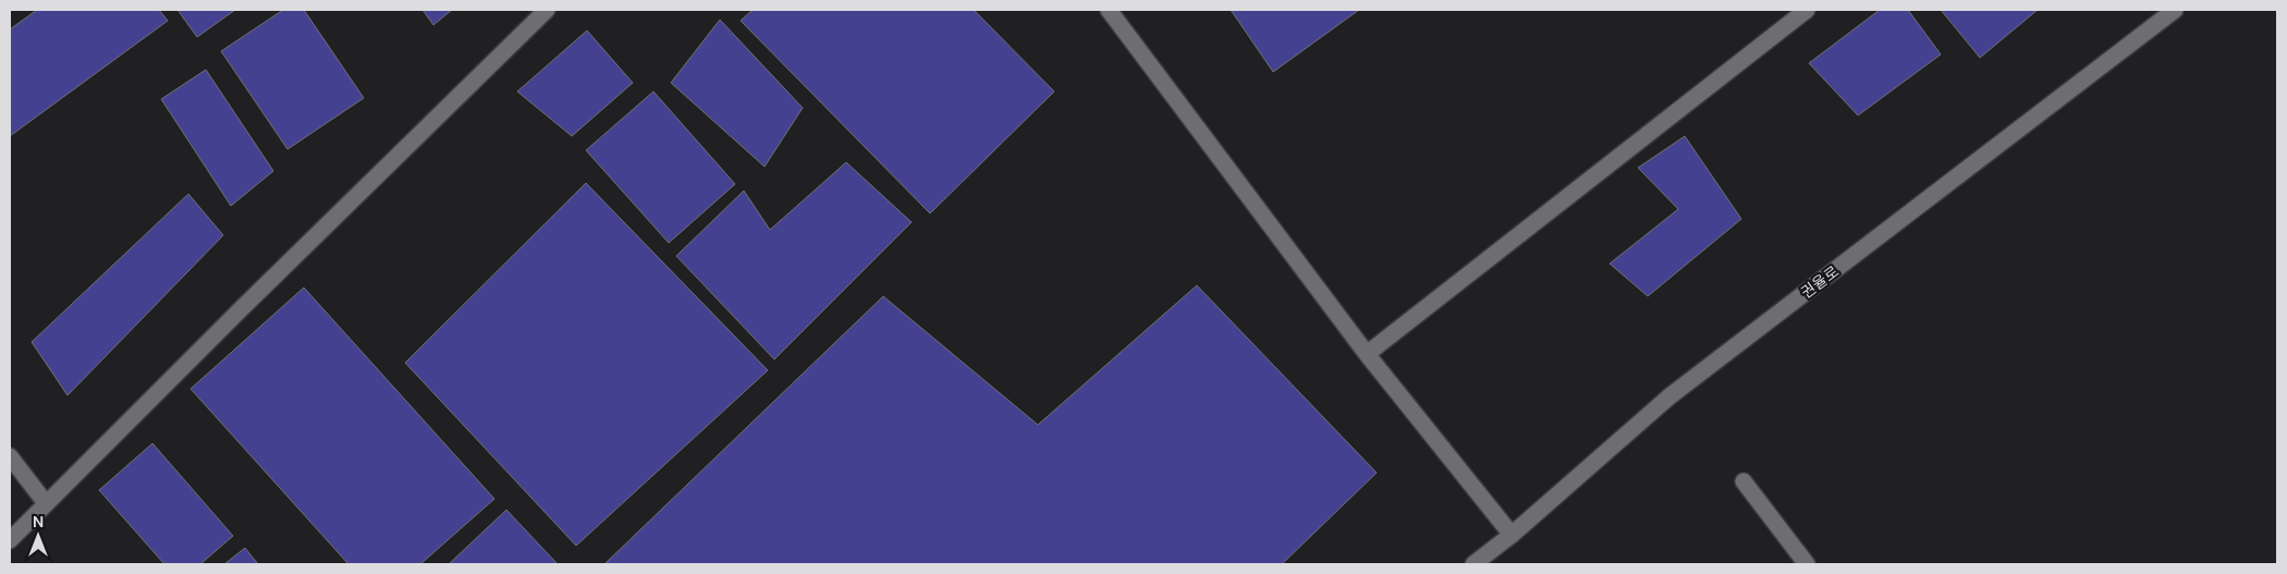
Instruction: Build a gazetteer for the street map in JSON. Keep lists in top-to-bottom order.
{
  "streets": {
    "main road": ["권율로"]
  },
  "north": "top"
}
